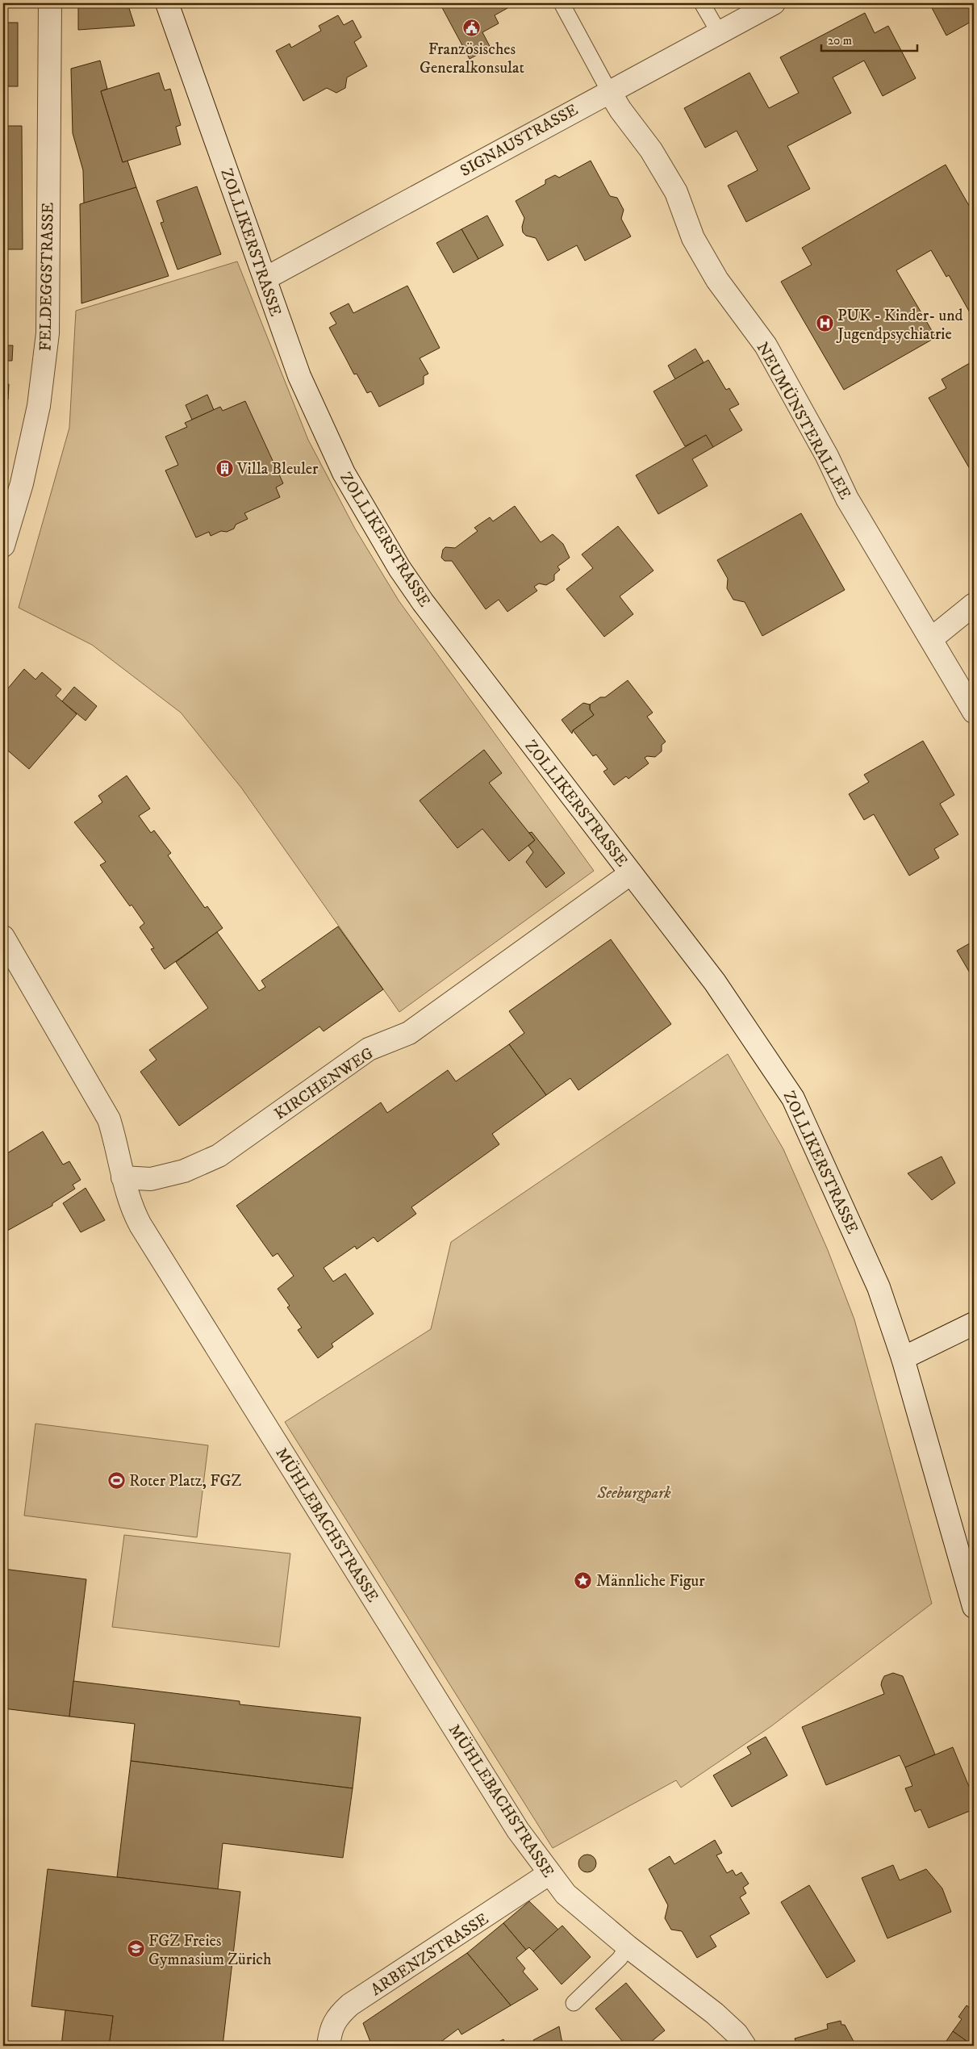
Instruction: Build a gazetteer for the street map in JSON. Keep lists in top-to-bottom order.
{
  "streets": {
    "street": [
      "SIGNAUSTRASSE",
      "ZOLLIKERSTRASSE",
      "FELDEGGSTRASSE",
      "NEUMÜNSTERALLEE",
      "KIRCHENWEG",
      "MÜHLEBACHSTRASSE",
      "ARBENZSTRASSE"
    ]
  },
  "crossings": [
    ["SIGNAUSTRASSE", "ZOLLIKERSTRASSE"],
    ["SIGNAUSTRASSE", "NEUMÜNSTERALLEE"],
    ["ZOLLIKERSTRASSE", "KIRCHENWEG"],
    ["KIRCHENWEG", "MÜHLEBACHSTRASSE"],
    ["MÜHLEBACHSTRASSE", "ARBENZSTRASSE"]
  ],
  "parks": ["Seeburgpark"],
  "places": {
    "public building": ["Französisches Generalkonsulat"],
    "hospital": ["PUK - Kinder- und Jugendpsychiatrie"],
    "building": ["Villa Bleuler"],
    "sports": ["Roter Platz, FGZ"],
    "place": ["Männliche Figur"],
    "school or university": ["FGZ Freies Gymnasium Zürich"]
  },
  "scale_bar": "20 m"
}
